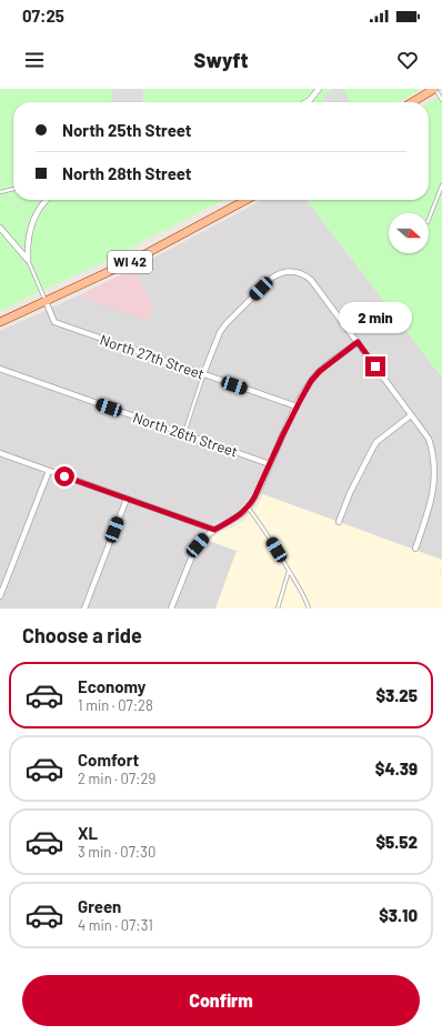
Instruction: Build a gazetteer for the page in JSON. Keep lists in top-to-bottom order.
{
  "streets": {
    "main road": ["WI 42"],
    "street": ["North 27th Street", "North 26th Street"]
  },
  "crossings": [
    ["WI 42", "North 27th Street"]
  ],
  "north": "right",
  "page": {
    "status": "07:25",
    "header": "Swyft",
    "banner": ["North 25th Street", "North 28th Street"],
    "bubble": "2 min",
    "heading": "Choose a ride",
    "list": [
      {
        "name": "Economy",
        "note": "1 min · 07:28",
        "value": "$3.25"
      },
      {
        "name": "Comfort",
        "note": "2 min · 07:29",
        "value": "$4.39"
      },
      {
        "name": "XL",
        "note": "3 min · 07:30",
        "value": "$5.52"
      },
      {
        "name": "Green",
        "note": "4 min · 07:31",
        "value": "$3.10"
      }
    ],
    "buttons": "Confirm"
  }
}
